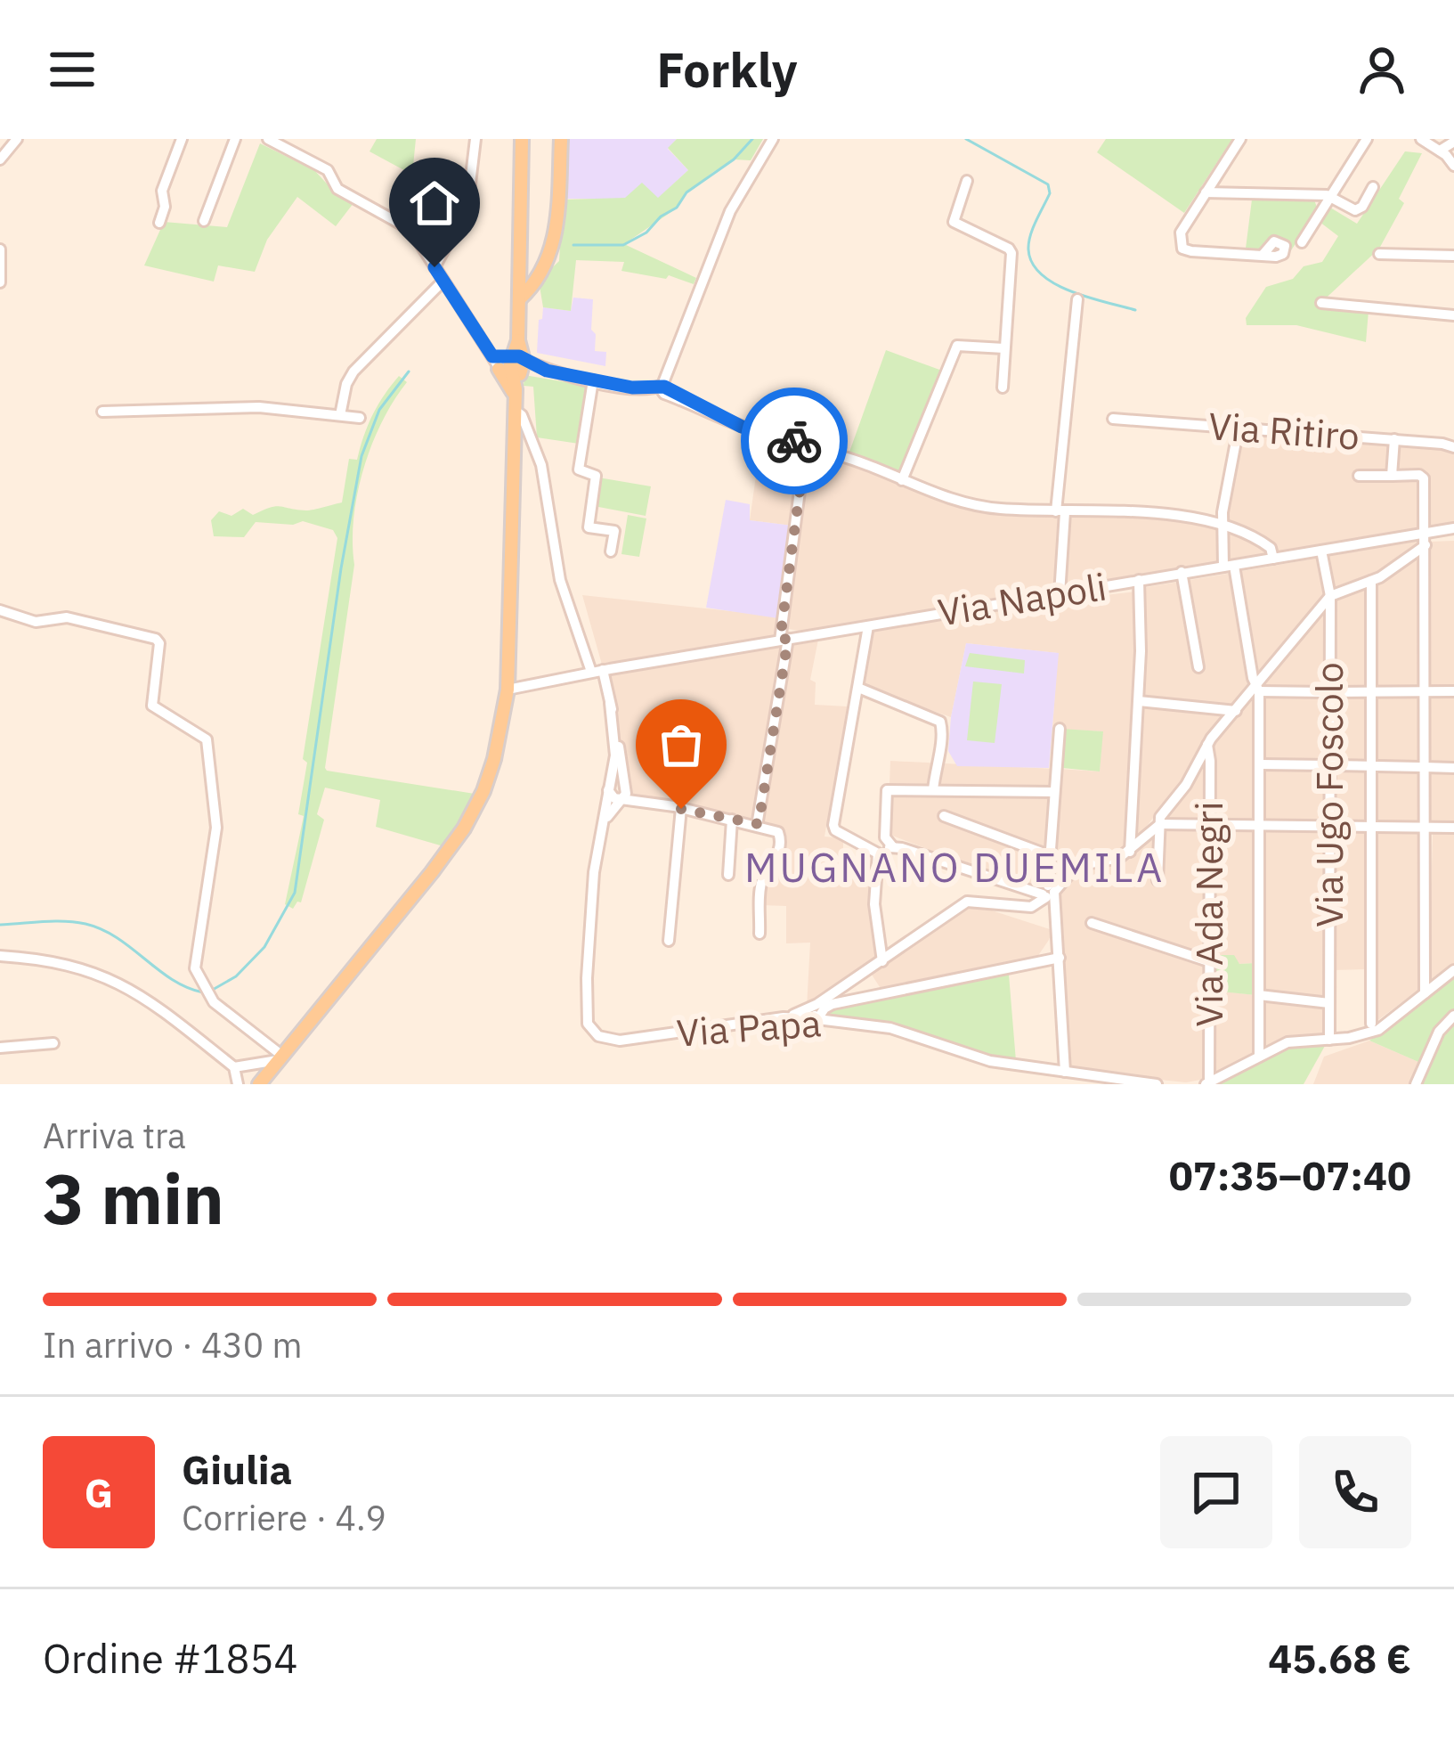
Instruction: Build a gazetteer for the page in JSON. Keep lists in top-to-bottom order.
{
  "streets": {
    "street": [
      "Via Ritiro",
      "Via Napoli",
      "Via Ugo Foscolo",
      "Via Ada Negri",
      "Via Papa"
    ]
  },
  "crossings": [
    ["Via Napoli", "Via Ugo Foscolo"]
  ],
  "districts": ["MUGNANO DUEMILA"],
  "page": {
    "header": "Forkly",
    "heading": ["3 min", "Arriva tra", "07:35–07:40"],
    "panel": [
      "Giulia",
      "Corriere · 4.9",
      "Ordine #1854",
      "45.68 €"
    ],
    "bar": "In arrivo · 430 m",
    "round": "G"
  }
}
